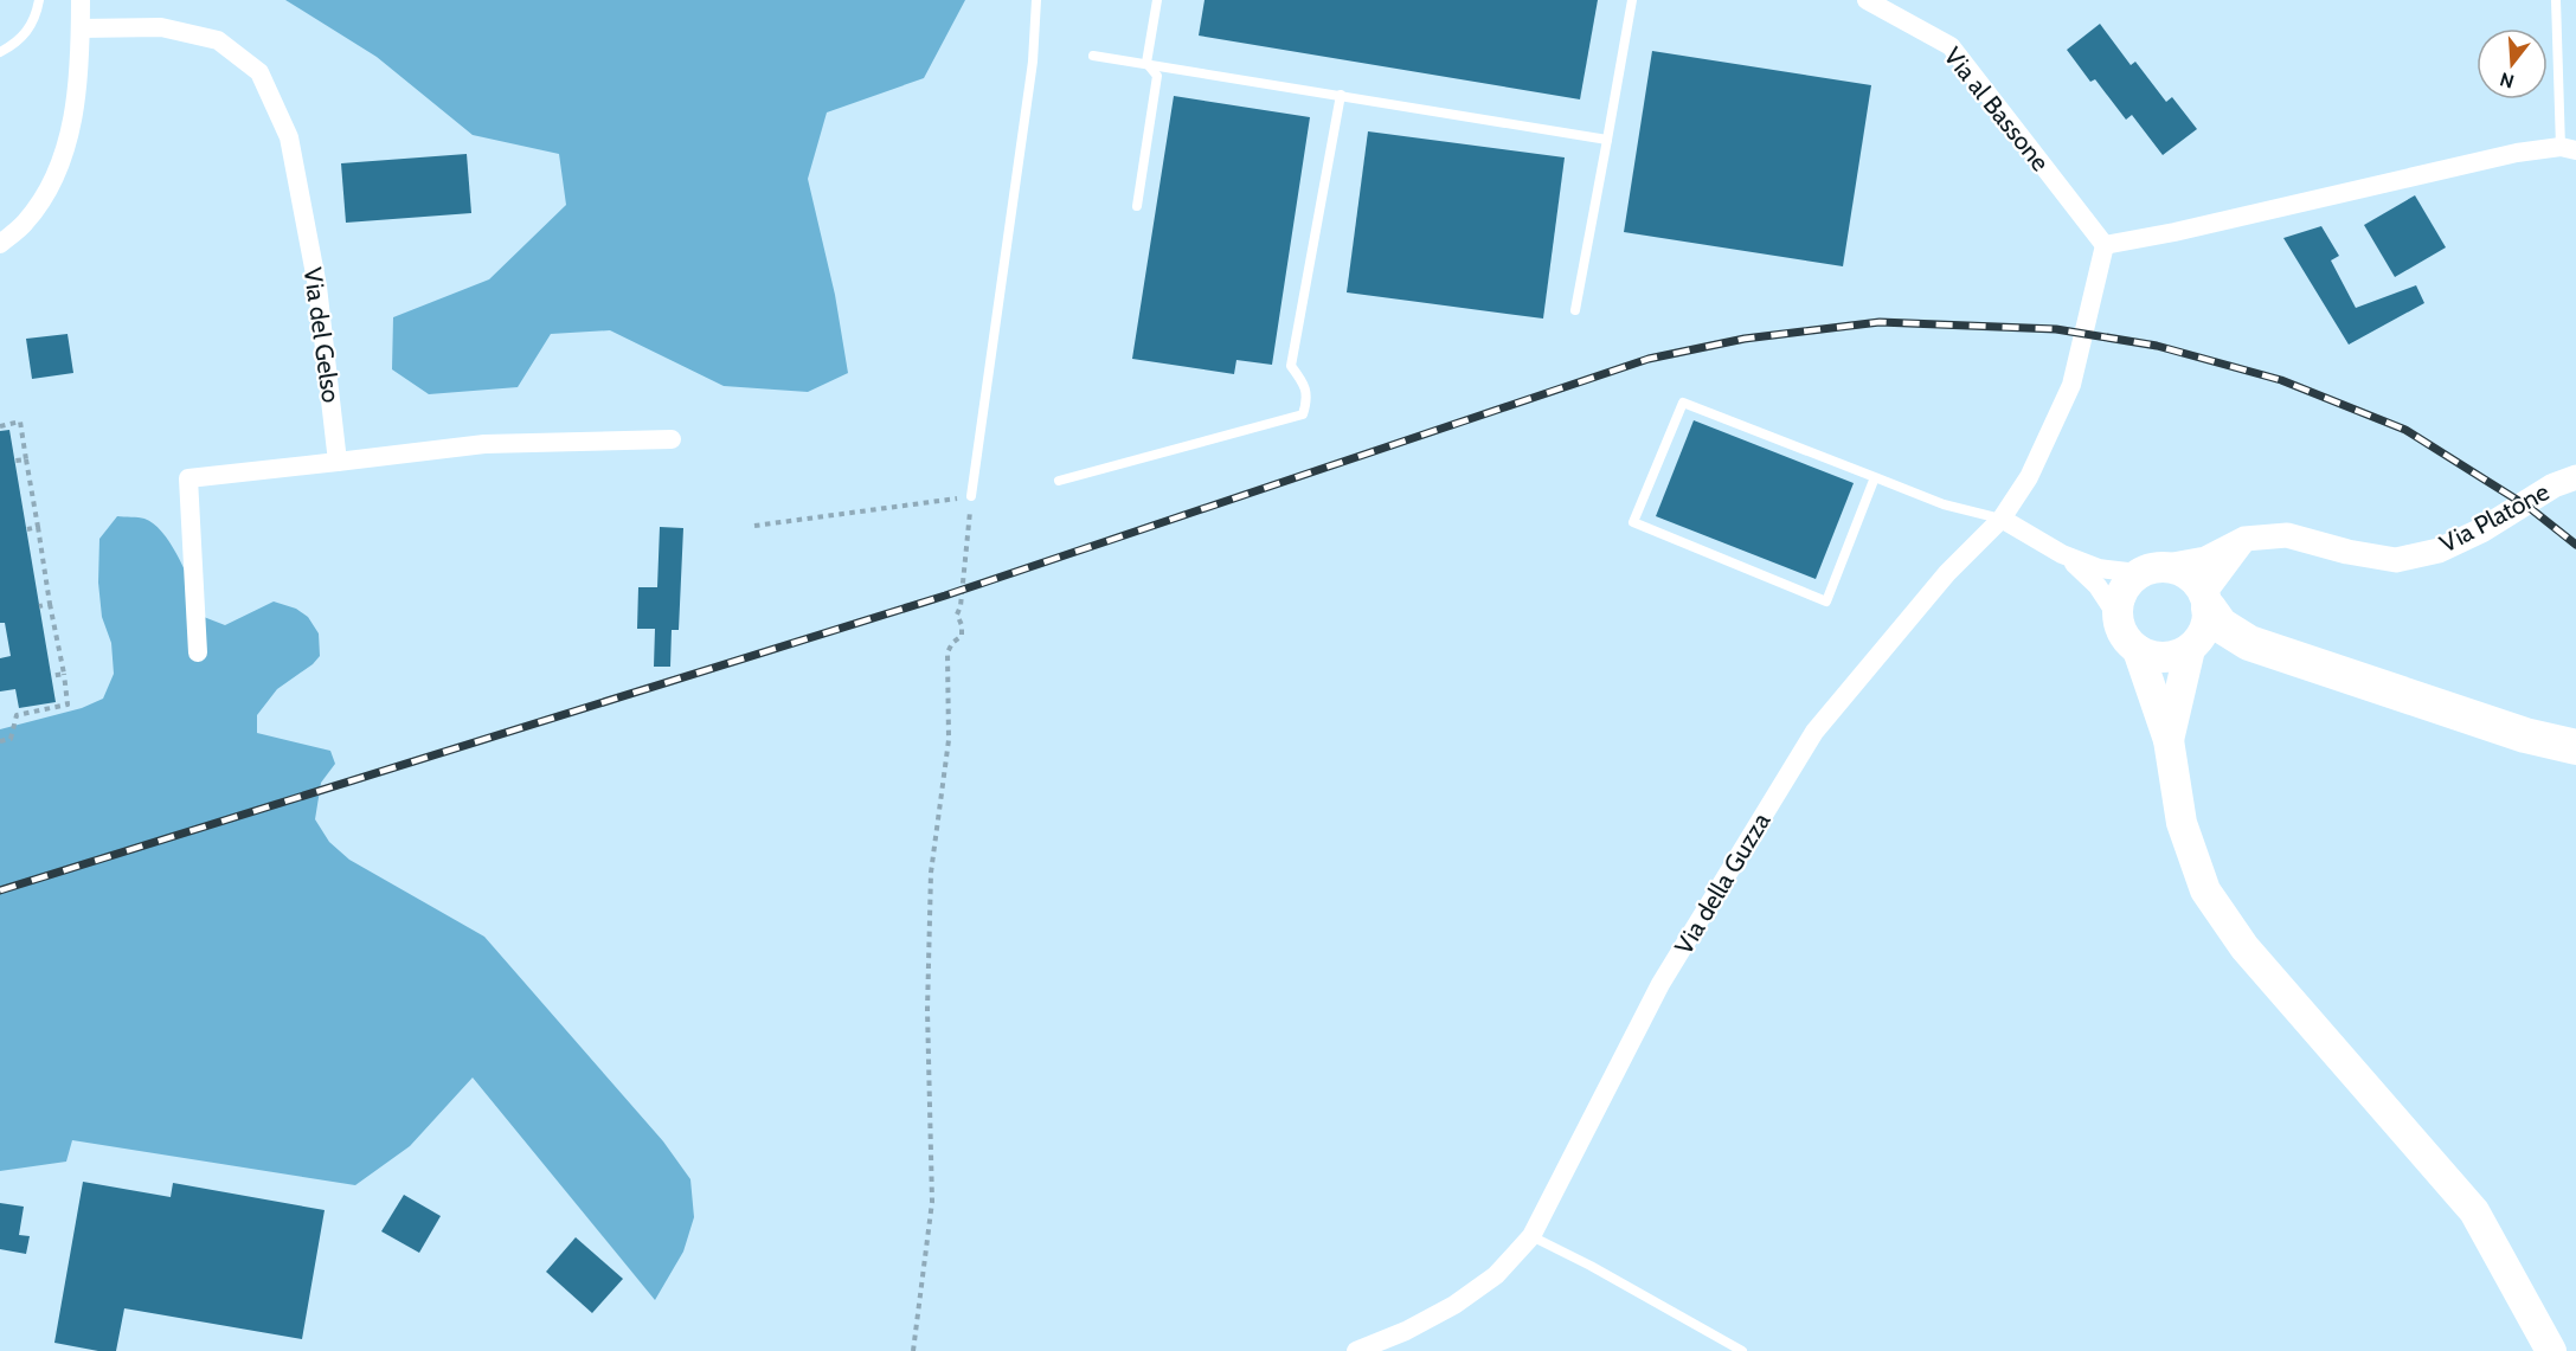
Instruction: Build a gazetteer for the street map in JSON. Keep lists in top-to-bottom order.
{
  "streets": {
    "street": [
      "Via al Bassone",
      "Via del Gelso",
      "Via Platone",
      "Via della Guzza"
    ]
  },
  "crossings": [
    ["Via al Bassone", "Via della Guzza"]
  ],
  "north": "bottom"
}
